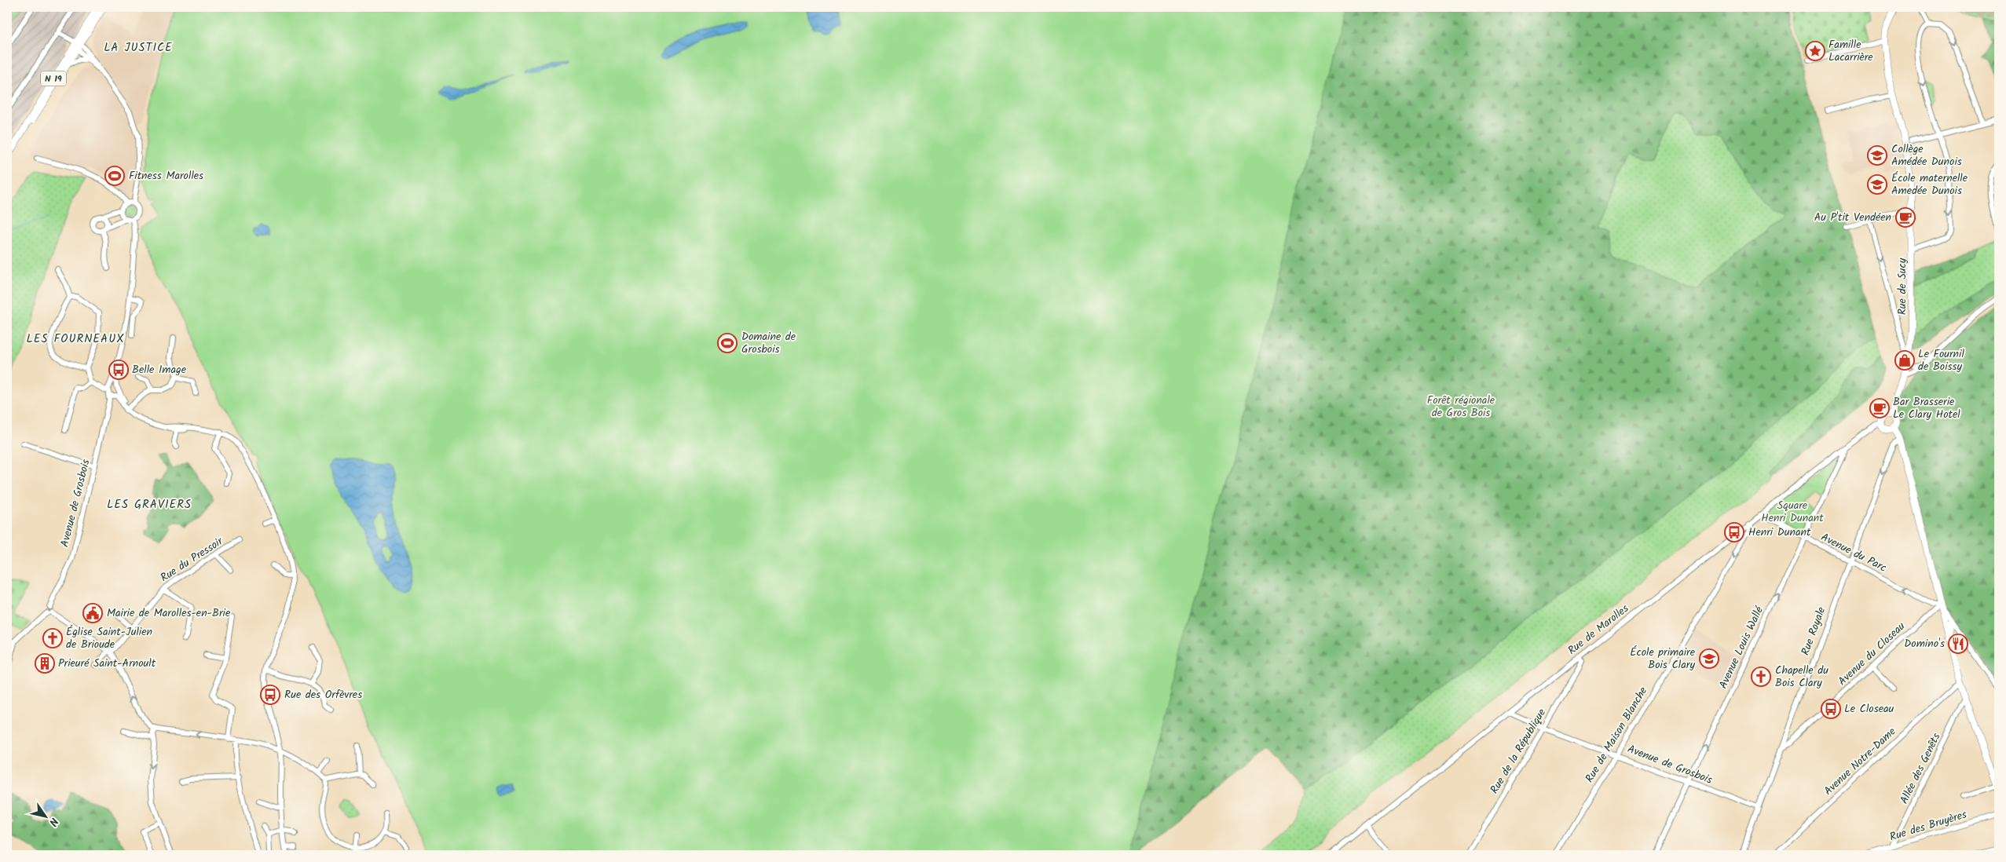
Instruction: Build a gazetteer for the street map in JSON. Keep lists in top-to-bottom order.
{
  "streets": {
    "main road": ["N 19", "Rue de Sucy"],
    "street": [
      "Avenue de Grosbois",
      "Avenue du Parc",
      "Rue du Pressoir",
      "Rue de Marolles",
      "Rue Royale",
      "Avenue Louis Wallé",
      "Avenue du Closeau",
      "Rue de Maison Blanche",
      "Rue de la République",
      "Avenue Notre-Dame",
      "Allée des Genêts",
      "Rue des Bruyères"
    ]
  },
  "crossings": [
    ["Rue de Sucy", "Rue de Marolles"],
    ["Avenue de Grosbois", "Rue de Marolles"],
    ["Avenue de Grosbois", "Rue Royale"],
    ["Avenue de Grosbois", "Avenue Louis Wallé"],
    ["Avenue de Grosbois", "Rue de Maison Blanche"],
    ["Avenue de Grosbois", "Rue de la République"],
    ["Avenue du Parc", "Rue de Marolles"],
    ["Avenue du Parc", "Rue Royale"],
    ["Avenue du Parc", "Avenue Louis Wallé"],
    ["Avenue du Parc", "Avenue du Closeau"],
    ["Rue de Marolles", "Avenue Louis Wallé"],
    ["Rue de Marolles", "Rue de Maison Blanche"],
    ["Rue de Marolles", "Rue de la République"],
    ["Rue Royale", "Avenue du Closeau"],
    ["Allée des Genêts", "Rue des Bruyères"]
  ],
  "one_way": ["Avenue du Parc", "Avenue Louis Wallé", "Rue de Maison Blanche"],
  "districts": ["LA JUSTICE", "LES FOURNEAUX", "LES GRAVIERS"],
  "parks": ["Forêt régionale de Gros Bois", "Square Henri Dunant"],
  "places": {
    "place": ["Famille Lacarrière"],
    "school or university": ["Collège Amédée Dunois", "École maternelle Amedée Dunois", "École primaire Bois Clary"],
    "sports": ["Fitness Marolles", "Domaine de Grosbois"],
    "cafe": ["Au P'tit Vendéen", "Bar Brasserie Le Clary Hotel"],
    "shop": ["Le Fournil de Boissy"],
    "bus stop": [
      "Belle Image",
      "Henri Dunant",
      "Rue des Orfèvres",
      "Le Closeau"
    ],
    "public building": ["Mairie de Marolles-en-Brie"],
    "church": ["Église Saint-Julien de Brioude", "Chapelle du Bois Clary"],
    "restaurant": ["Domino's"],
    "building": ["Prieuré Saint-Arnoult"]
  },
  "north": "bottom right"
}
